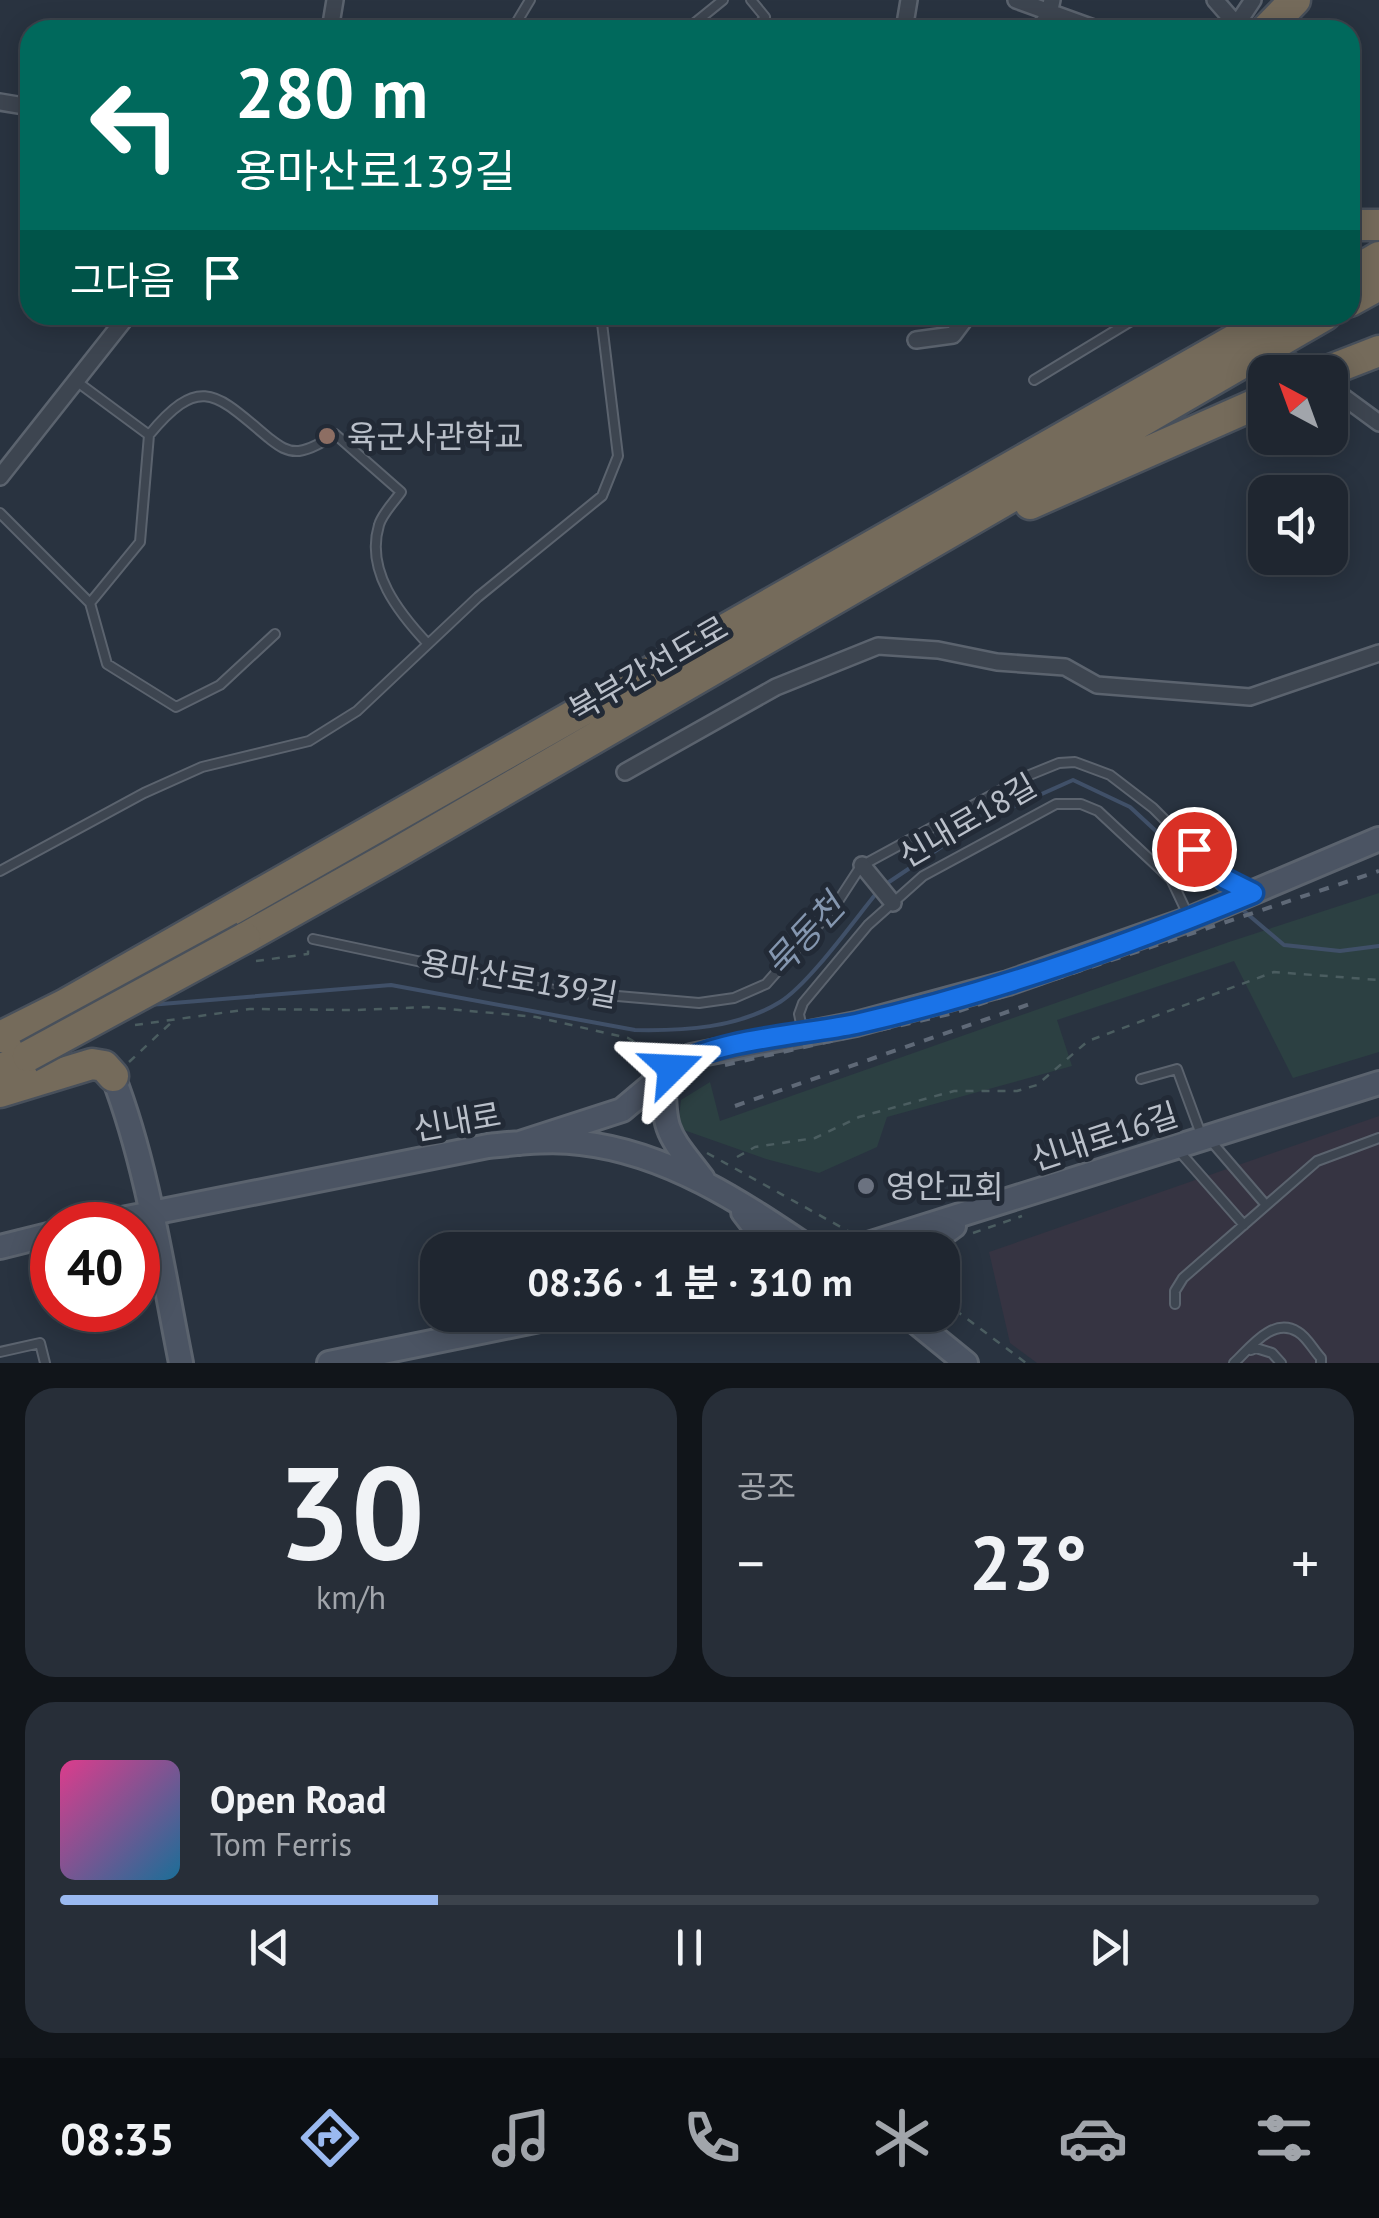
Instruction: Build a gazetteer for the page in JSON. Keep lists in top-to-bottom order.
{
  "streets": {
    "highway": ["북부간선도로"],
    "street": ["신내로", "신내로16길"],
    "lane": ["신내로18길", "용마산로139길"]
  },
  "water": ["묵동천"],
  "places": ["육군사관학교", "영안교회"],
  "north": "top left",
  "page": {
    "turn": ["280 m", "용마산로139길"],
    "then": "그다음",
    "limit": "40",
    "trip": "08:36 · 1 분 · 310 m",
    "tile": [
      ["30", "km/h"],
      "공조"
    ],
    "heat": ["−", "23°", "+"],
    "song": ["Open Road", "Tom Ferris"],
    "tabs": "08:35"
  }
}
